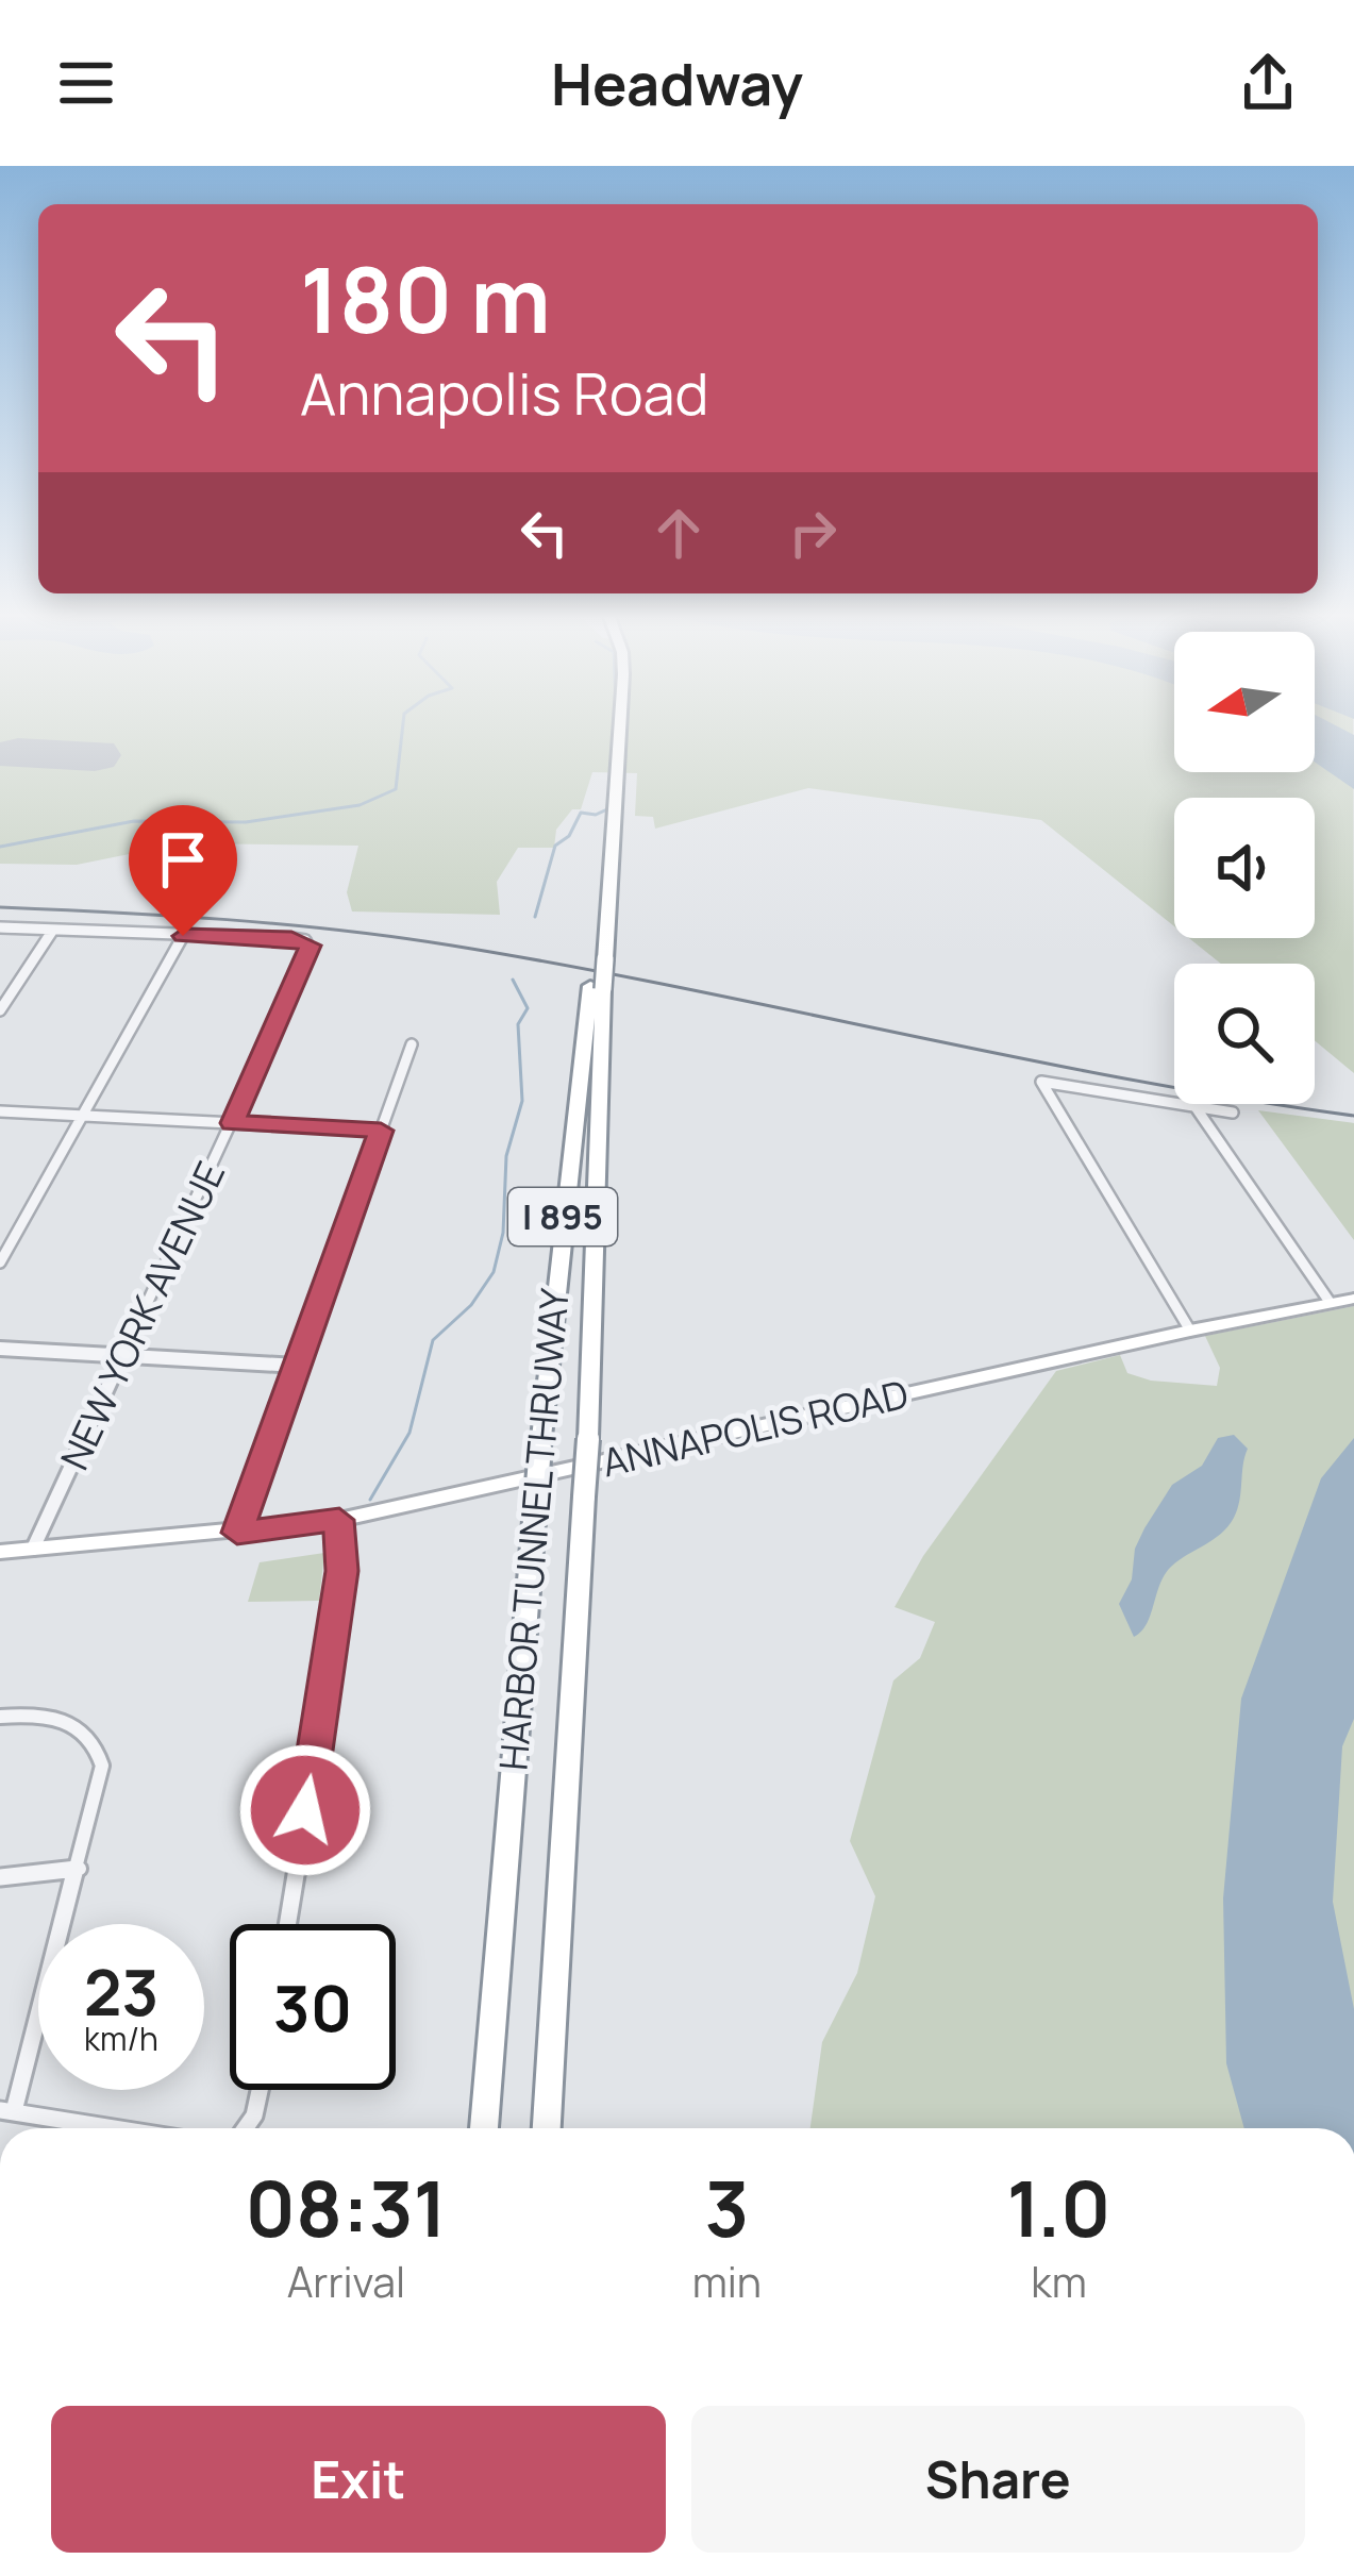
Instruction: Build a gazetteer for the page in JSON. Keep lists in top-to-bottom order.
{
  "streets": {
    "highway": ["I 895", "HARBOR TUNNEL THRUWAY"],
    "main road": ["ANNAPOLIS ROAD"],
    "street": ["NEW YORK AVENUE"]
  },
  "crossings": [
    ["NEW YORK AVENUE", "ANNAPOLIS ROAD"]
  ],
  "north": "left",
  "page": {
    "header": "Headway",
    "turn": ["180 m", "Annapolis Road"],
    "speed": "23 km/h",
    "limit": "30",
    "eta": [
      "08:31",
      "Arrival",
      "3",
      "min",
      "1.0",
      "km"
    ],
    "buttons": ["Exit", "Share"]
  }
}
